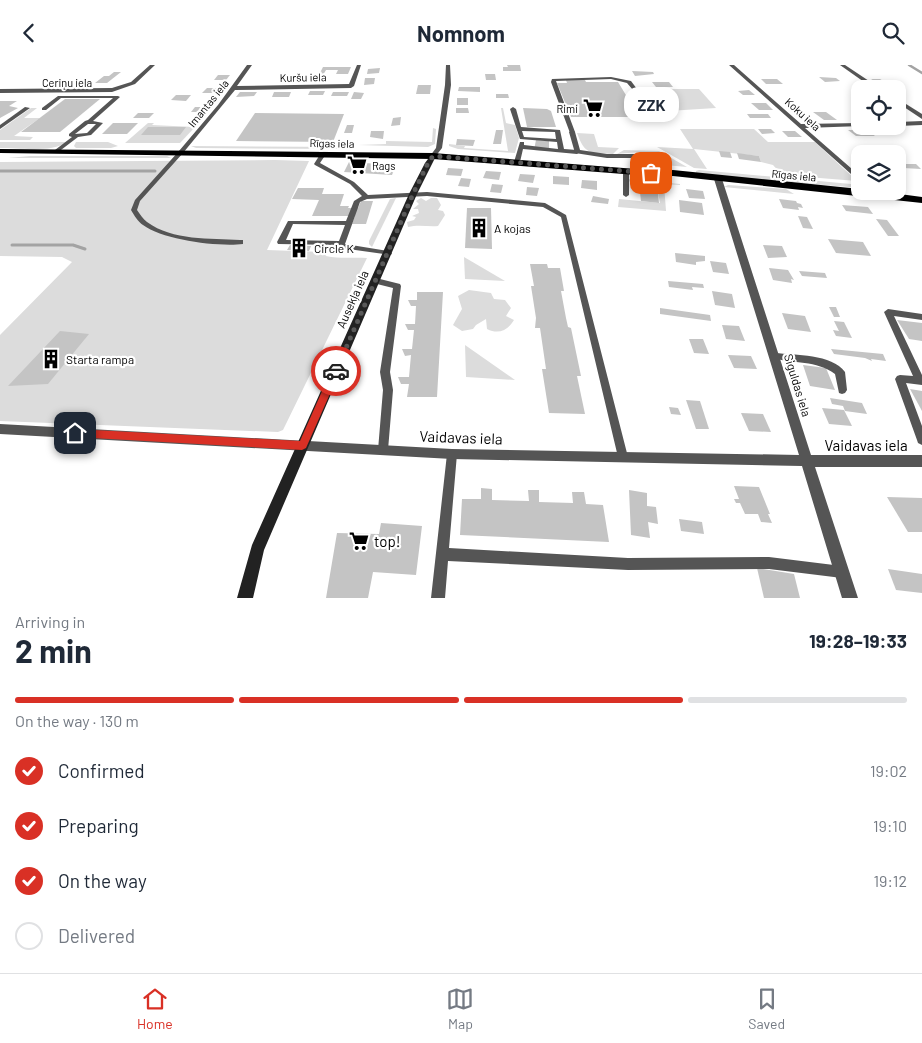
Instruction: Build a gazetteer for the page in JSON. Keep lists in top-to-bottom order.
{
  "streets": {
    "main road": ["Rīgas iela"],
    "street": [
      "Kuršu iela",
      "Ceriņu iela",
      "Imantas iela",
      "Koku iela",
      "Ausekļa iela",
      "Siguldas iela",
      "Vaidavas iela"
    ]
  },
  "crossings": [
    ["Kuršu iela", "Imantas iela"],
    ["Imantas iela", "Rīgas iela"],
    ["Rīgas iela", "Ausekļa iela"],
    ["Rīgas iela", "Siguldas iela"],
    ["Ausekļa iela", "Vaidavas iela"],
    ["Siguldas iela", "Vaidavas iela"]
  ],
  "places": {
    "supermarket": ["Rimi", "Rags", "top!"],
    "other": ["ZZK"],
    "building": ["A kojas", "Circle K", "Starta rampa"]
  },
  "page": {
    "header": "Nomnom",
    "bubble": "ZZK",
    "heading": ["2 min", "Arriving in", "19:28–19:33"],
    "bar": "On the way · 130 m",
    "list": [
      ["Confirmed", "19:02"],
      ["Preparing", "19:10"],
      ["On the way", "19:12"],
      "Delivered"
    ],
    "tabs": ["Home", "Map", "Saved"]
  }
}
